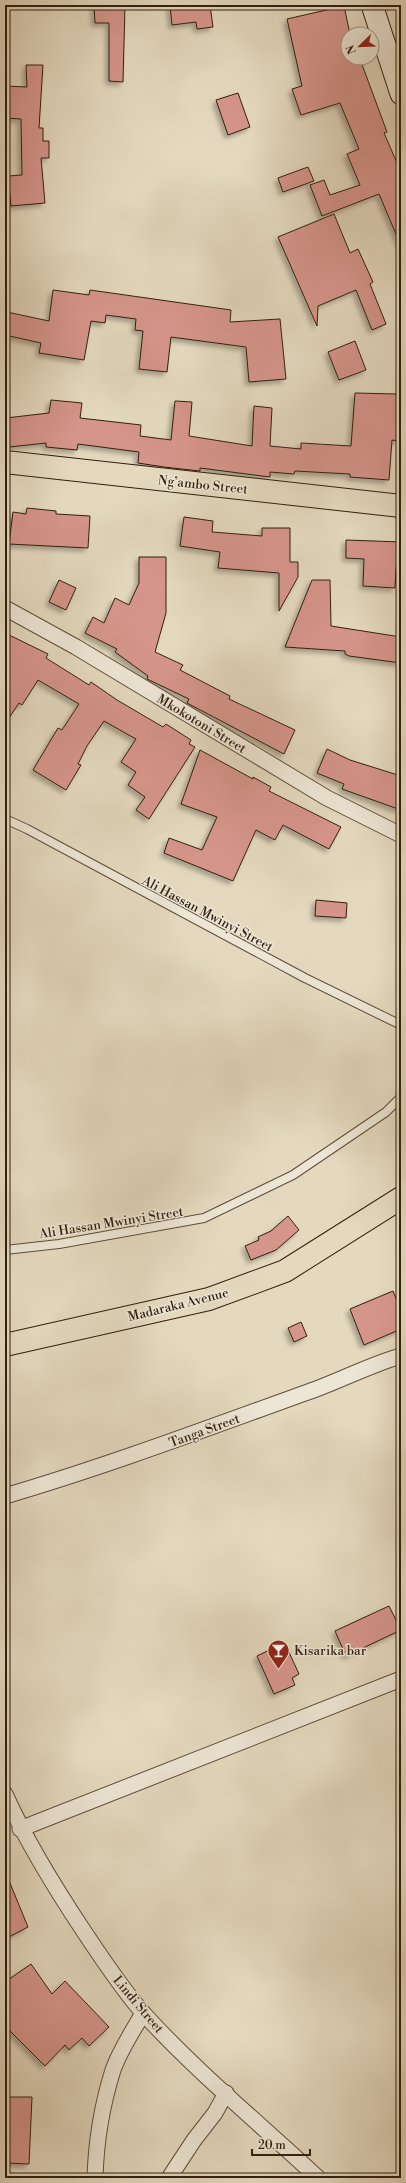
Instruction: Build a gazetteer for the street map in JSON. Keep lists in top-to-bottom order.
{
  "streets": {
    "main road": ["Ng’ambo Street", "Madaraka Avenue"],
    "street": ["Mkokotoni Street", "Tanga Street", "Lindi Street"],
    "lane": ["Ali Hassan Mwinyi Street"]
  },
  "places": {
    "bar": ["Kisarika bar"]
  },
  "scale_bar": "20 m",
  "north": "bottom left"
}
